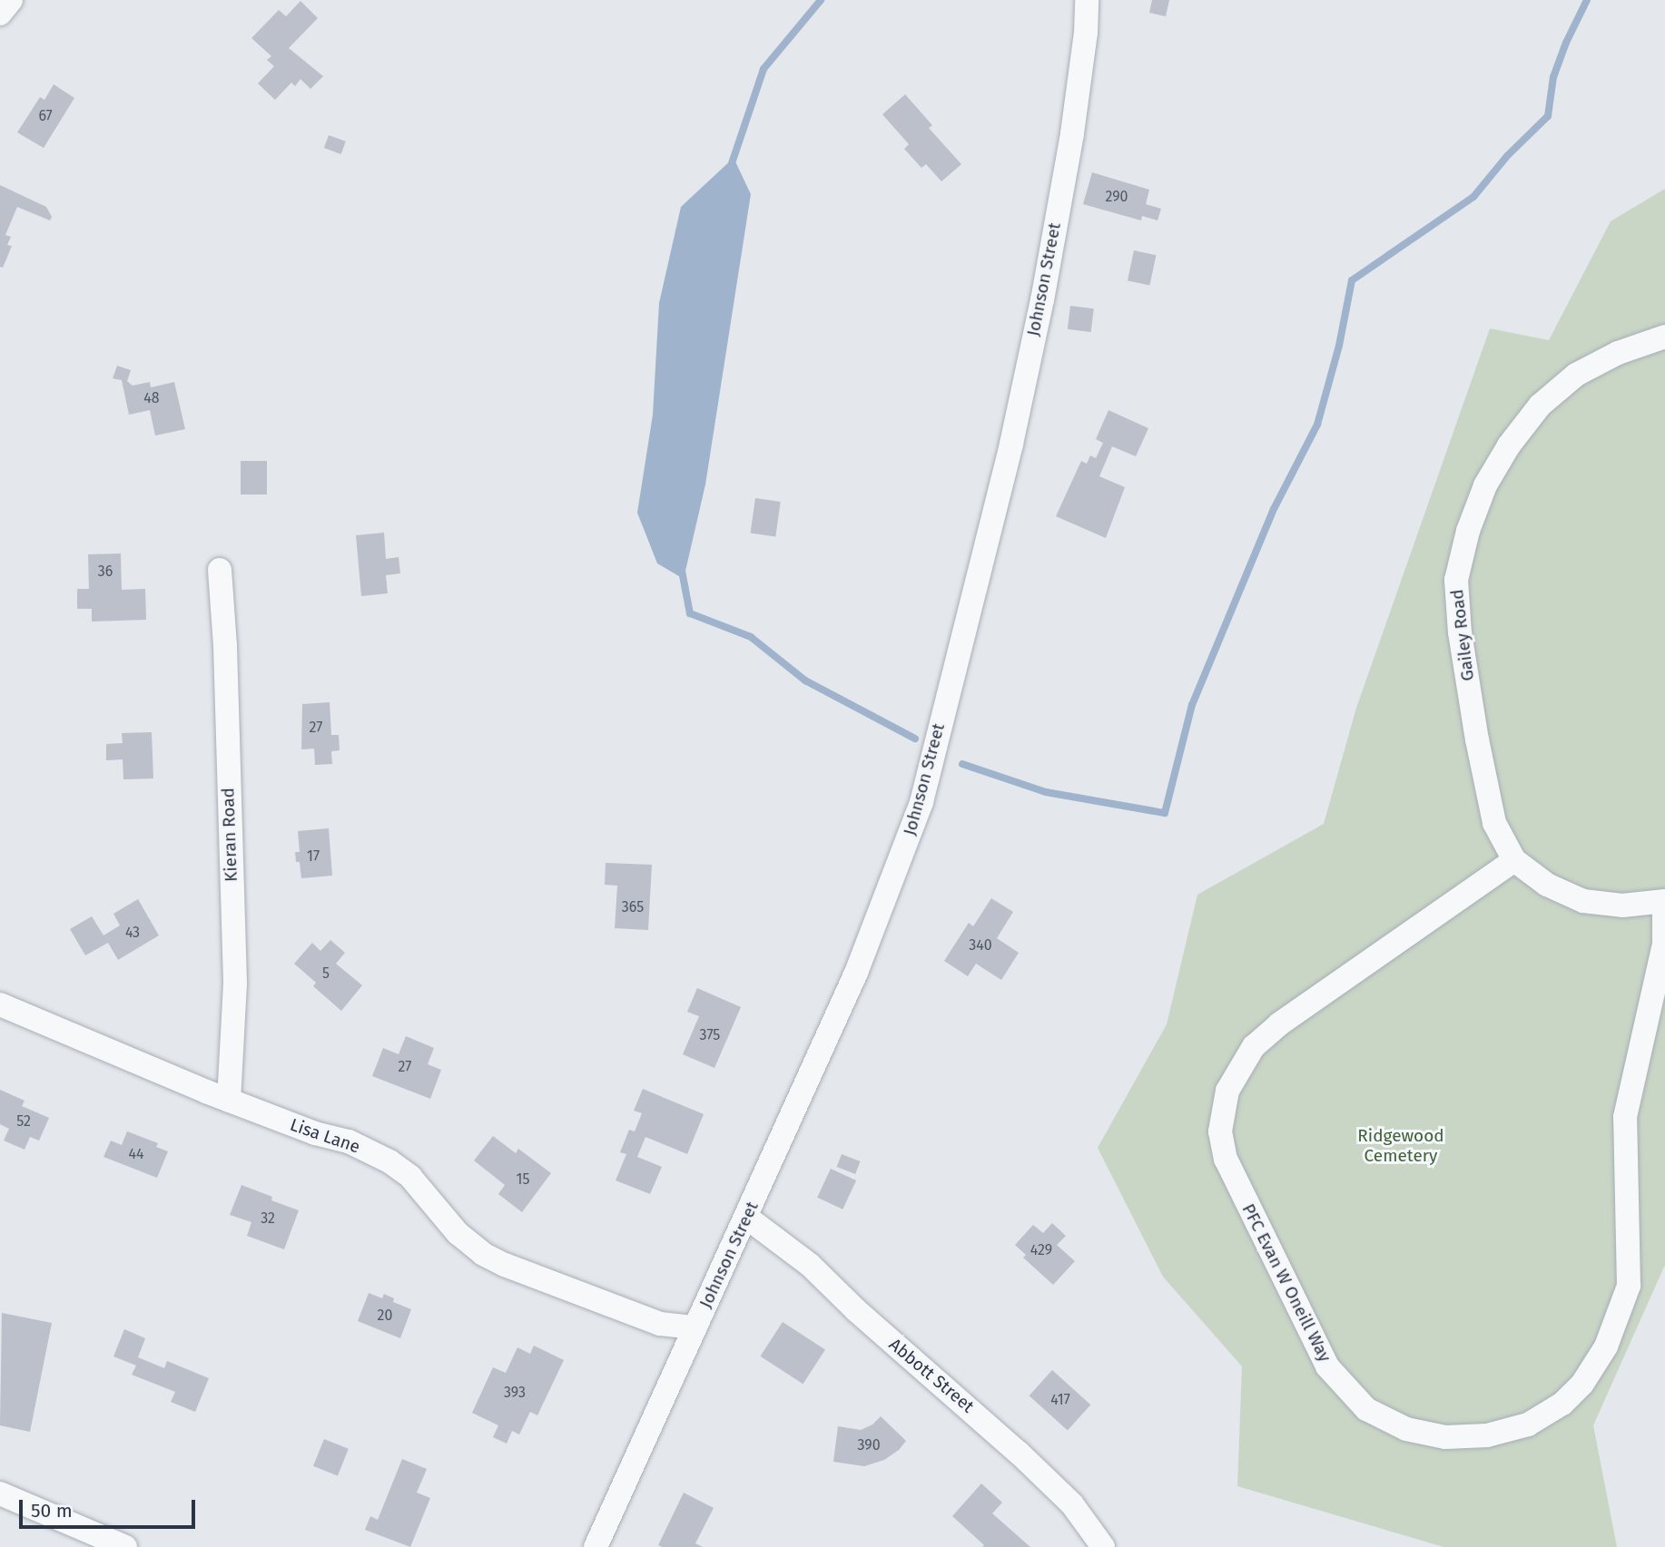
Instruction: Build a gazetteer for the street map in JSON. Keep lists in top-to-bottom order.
{
  "streets": {
    "street": [
      "Johnson Street",
      "Gailey Road",
      "Kieran Road",
      "Lisa Lane",
      "PFC Evan W Oneill Way",
      "Abbott Street"
    ]
  },
  "crossings": [
    ["Johnson Street", "Lisa Lane"],
    ["Johnson Street", "Abbott Street"],
    ["Gailey Road", "PFC Evan W Oneill Way"],
    ["Kieran Road", "Lisa Lane"]
  ],
  "parks": ["Ridgewood Cemetery"],
  "house_numbers": [
    "67",
    "290",
    "48",
    "36",
    "27",
    "17",
    "365",
    "43",
    "340",
    "5",
    "375",
    "27",
    "52",
    "44",
    "15",
    "32",
    "429",
    "20",
    "393",
    "417",
    "390"
  ],
  "scale_bar": "50 m"
}
